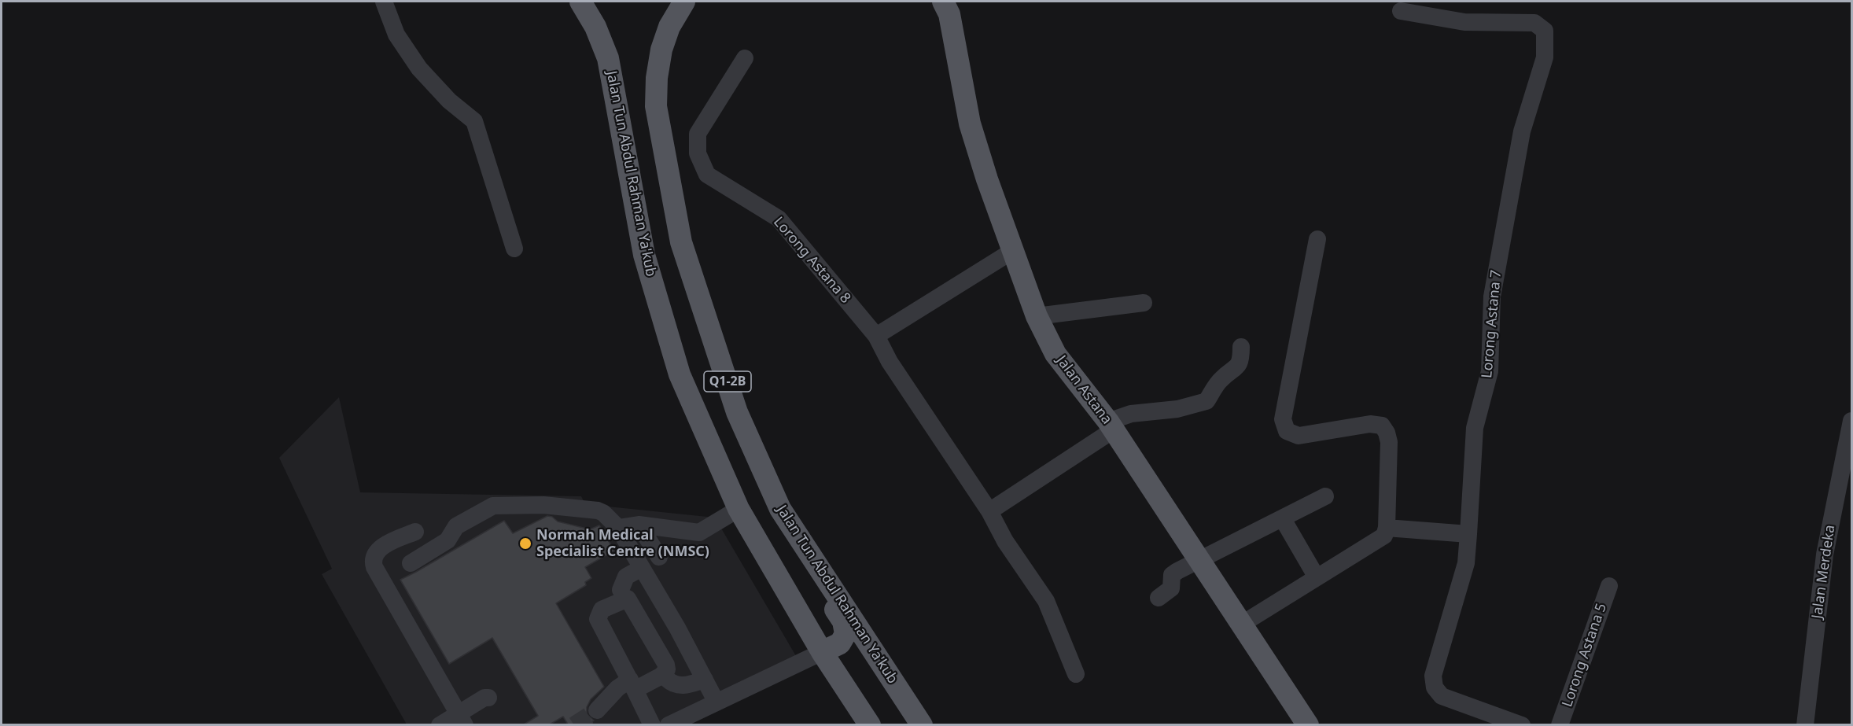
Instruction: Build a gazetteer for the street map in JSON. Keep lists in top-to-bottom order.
{
  "streets": {
    "main road": ["Jalan Tun Abdul Rahman Ya'kub", "Q1-2B", "Jalan Astana"],
    "street": [
      "Lorong Astana 8",
      "Lorong Astana 7",
      "Jalan Merdeka",
      "Lorong Astana 5"
    ]
  },
  "places": ["Normah Medical Specialist Centre (NMSC)"]
}
